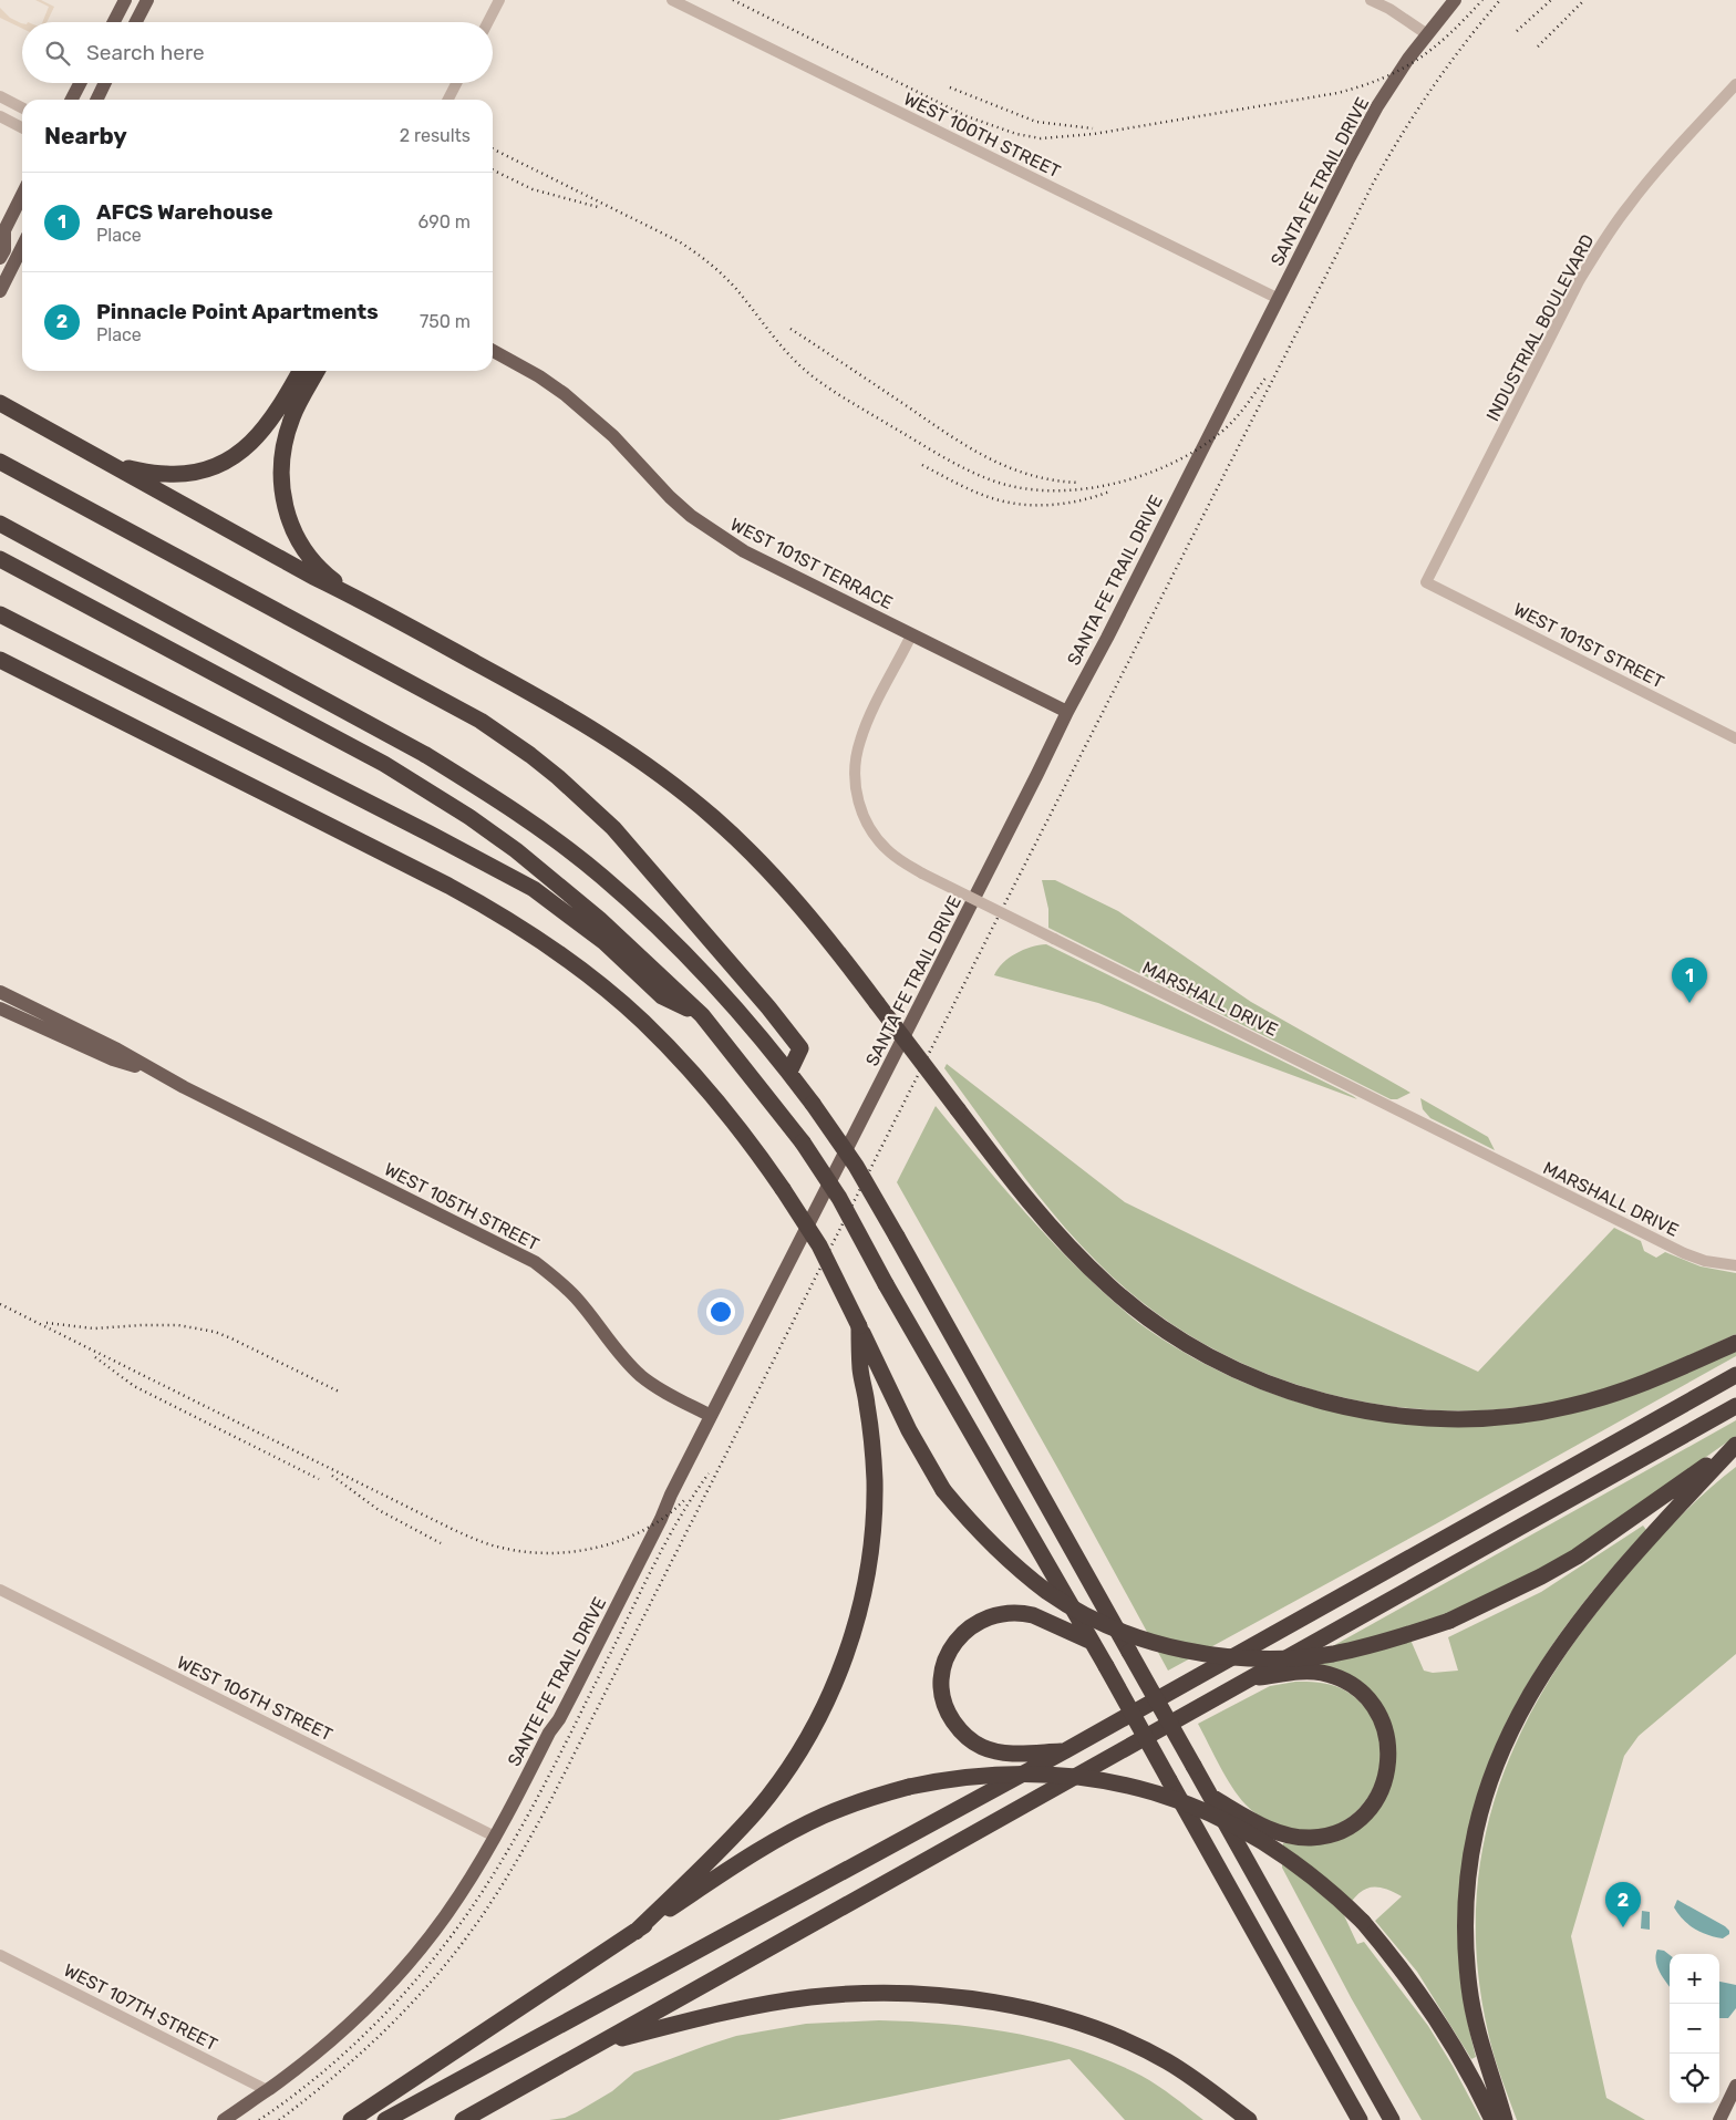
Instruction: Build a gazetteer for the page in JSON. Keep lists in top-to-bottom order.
{
  "streets": {
    "main road": [
      "SANTA FE TRAIL DRIVE",
      "WEST 101ST TERRACE",
      "WEST 105TH STREET",
      "SANTE FE TRAIL DRIVE"
    ],
    "street": [
      "WEST 100TH STREET",
      "INDUSTRIAL BOULEVARD",
      "WEST 101ST STREET",
      "MARSHALL DRIVE",
      "WEST 106TH STREET",
      "WEST 107TH STREET"
    ]
  },
  "crossings": [
    ["WEST 100TH STREET", "SANTA FE TRAIL DRIVE"],
    ["SANTA FE TRAIL DRIVE", "WEST 101ST TERRACE"],
    ["SANTA FE TRAIL DRIVE", "SANTE FE TRAIL DRIVE"],
    ["INDUSTRIAL BOULEVARD", "WEST 101ST STREET"],
    ["WEST 101ST TERRACE", "MARSHALL DRIVE"],
    ["WEST 105TH STREET", "SANTE FE TRAIL DRIVE"],
    ["SANTE FE TRAIL DRIVE", "WEST 106TH STREET"],
    ["SANTE FE TRAIL DRIVE", "WEST 107TH STREET"]
  ],
  "page": {
    "search": "Search here",
    "heading": ["Nearby", "2 results"],
    "list": [
      {
        "mark": "1",
        "name": "AFCS Warehouse",
        "note": "Place",
        "value": "690 m"
      },
      {
        "mark": "2",
        "name": "Pinnacle Point Apartments",
        "note": "Place",
        "value": "750 m"
      }
    ],
    "pins": ["1", "2"],
    "map_buttons": ["+", "−"]
  }
}
